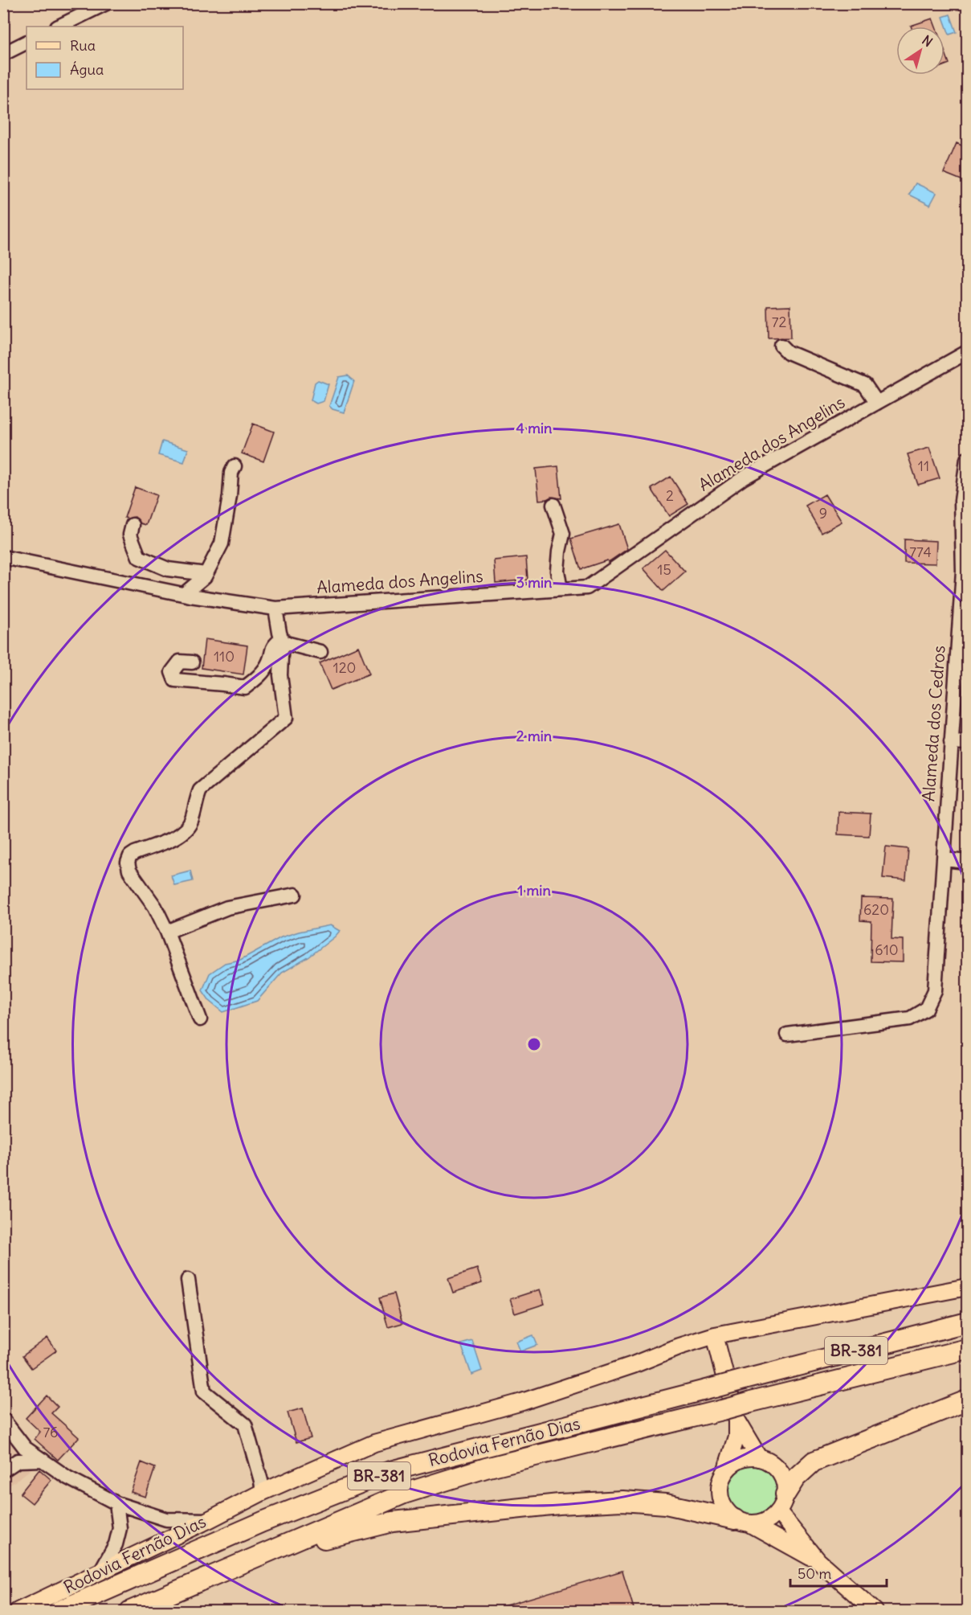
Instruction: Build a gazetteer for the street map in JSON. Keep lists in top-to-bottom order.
{
  "streets": {
    "highway": ["BR-381", "Rodovia Fernão Dias"],
    "street": ["Alameda dos Angelins", "Alameda dos Cedros"]
  },
  "crossings": [
    ["BR-381", "Rodovia Fernão Dias"]
  ],
  "house_numbers": [
    "72",
    "11",
    "2",
    "9",
    "774",
    "15",
    "110",
    "120",
    "620",
    "610",
    "76"
  ],
  "legend": ["Rua", "Água"],
  "scale_bar": "50 m",
  "north": "top right",
  "rings": [
    "4 min",
    "3 min",
    "2 min",
    "1 min"
  ]
}
